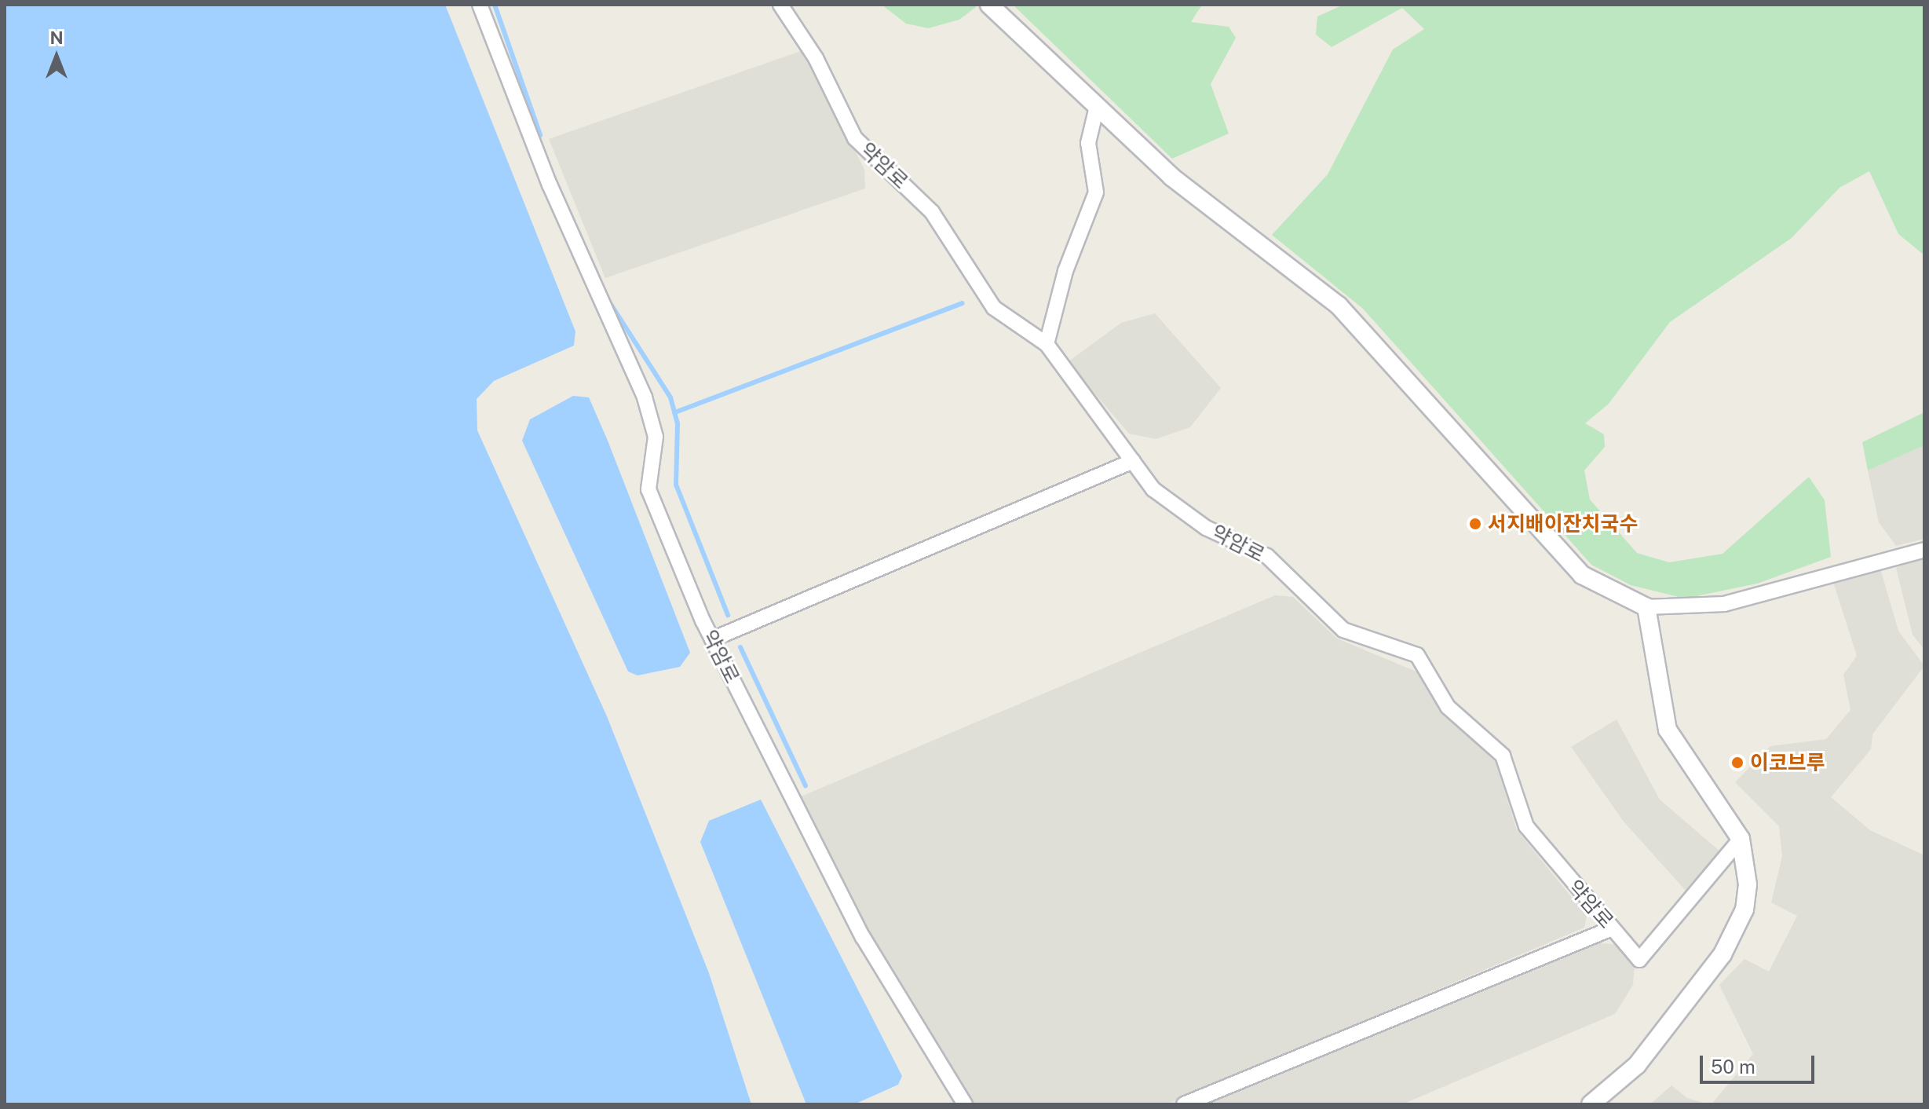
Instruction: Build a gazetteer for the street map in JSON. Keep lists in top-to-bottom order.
{
  "streets": {
    "street": ["약암로"]
  },
  "places": ["서지배이잔치국수", "이코브루"],
  "scale_bar": "50 m",
  "north": "top"
}
